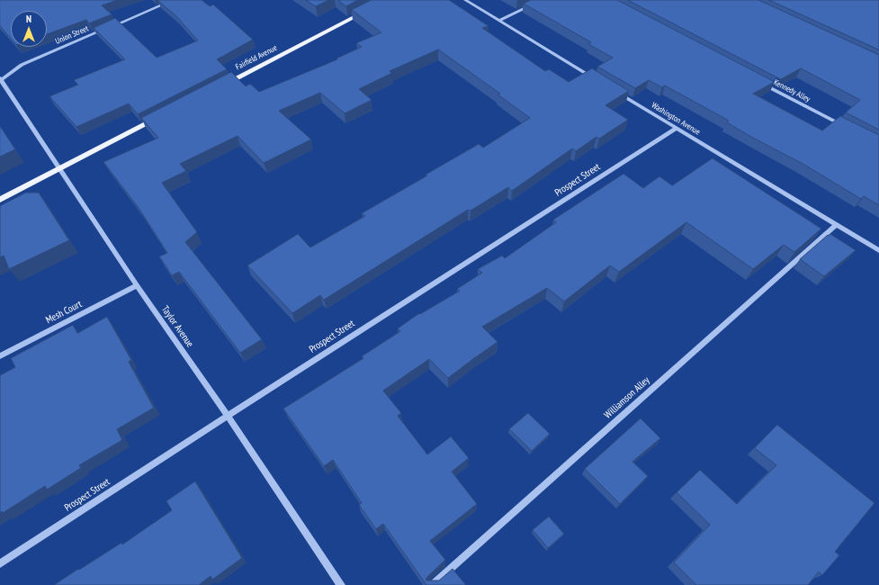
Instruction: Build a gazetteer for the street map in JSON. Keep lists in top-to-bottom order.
{
  "streets": {
    "main road": ["Fairfield Avenue"],
    "street": [
      "Union Street",
      "Kennedy Alley",
      "Washington Avenue",
      "Prospect Street",
      "Mesh Court",
      "Taylor Avenue",
      "Williamson Alley"
    ]
  },
  "crossings": [
    ["Union Street", "Taylor Avenue"],
    ["Washington Avenue", "Prospect Street"],
    ["Washington Avenue", "Williamson Alley"],
    ["Prospect Street", "Taylor Avenue"],
    ["Mesh Court", "Taylor Avenue"]
  ],
  "north": "top"
}
